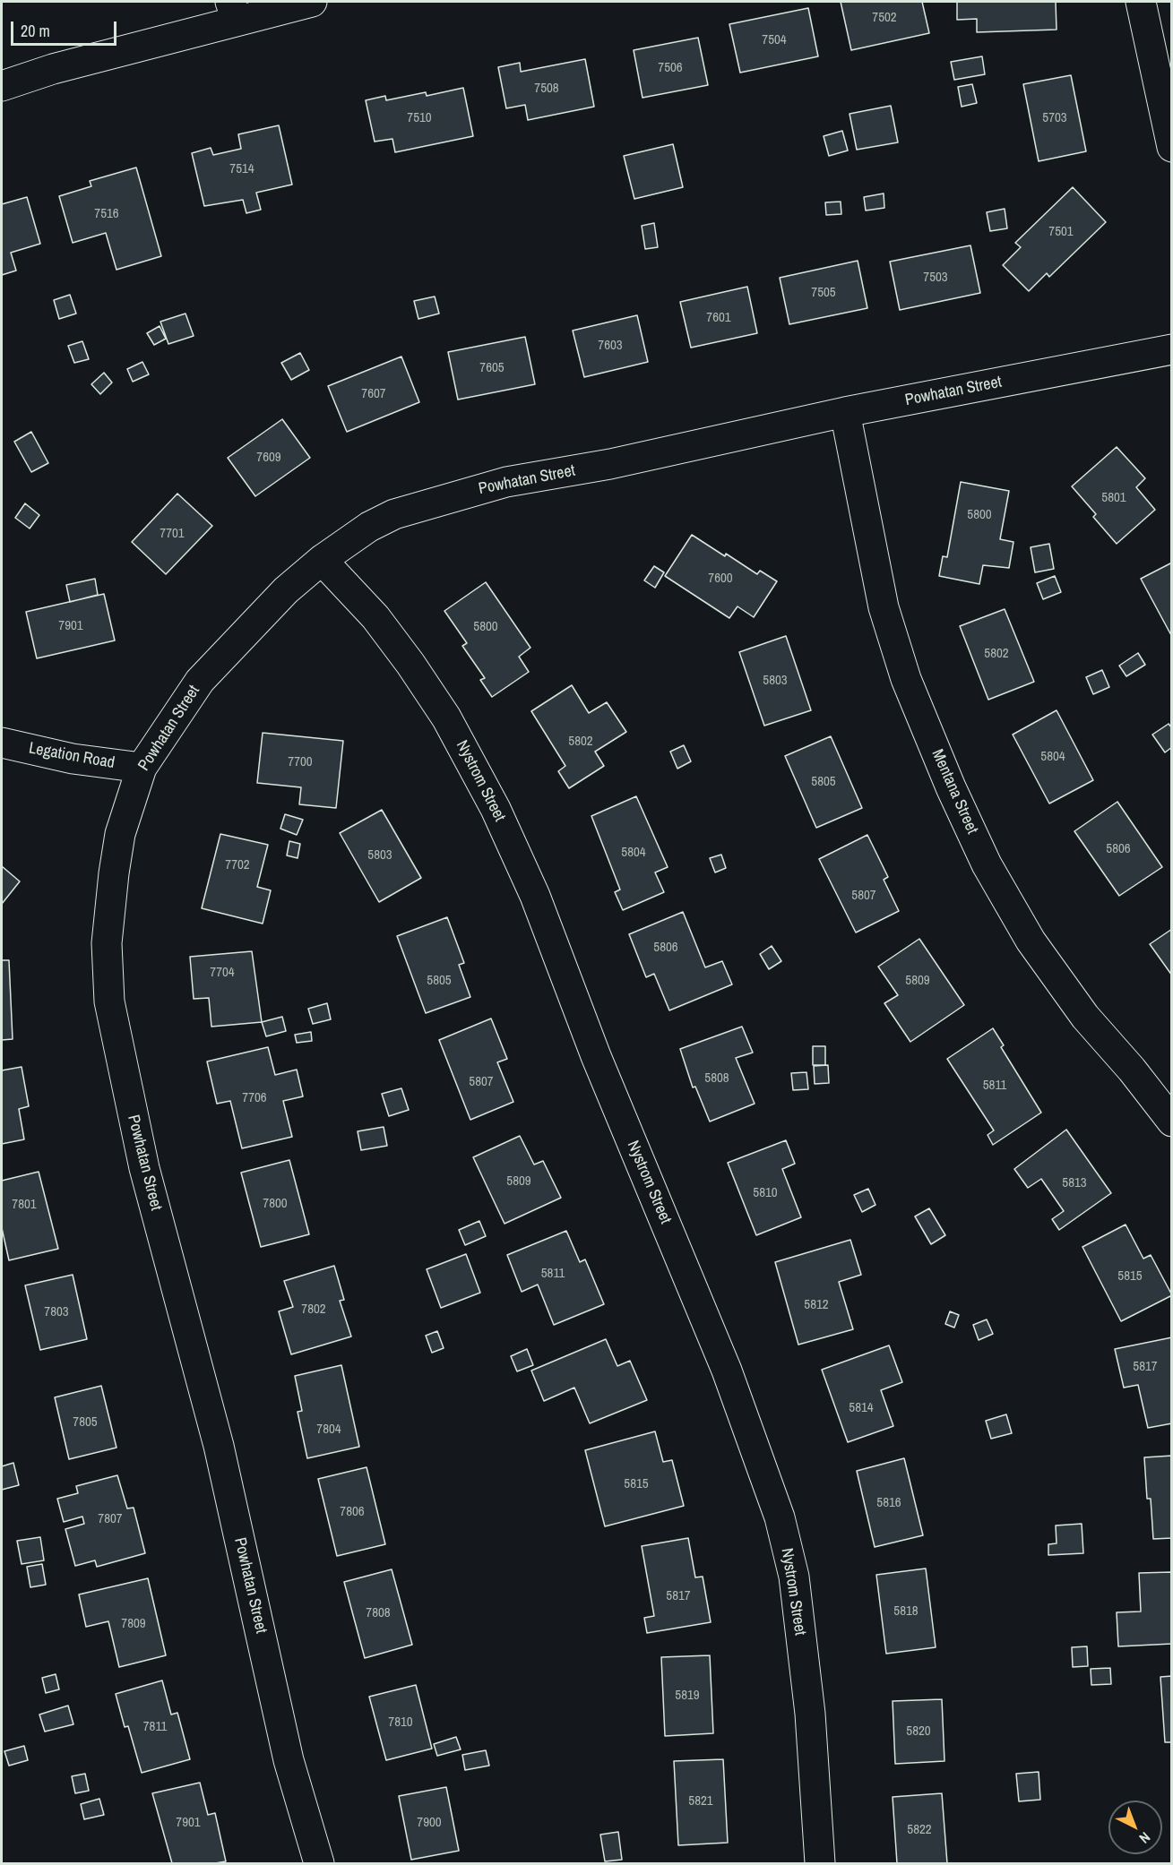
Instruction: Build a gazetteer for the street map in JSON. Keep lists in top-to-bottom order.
{
  "streets": {
    "street": [
      "Powhatan Street",
      "Legation Road",
      "Nystrom Street",
      "Mentana Street"
    ]
  },
  "crossings": [
    ["Powhatan Street", "Legation Road"],
    ["Powhatan Street", "Nystrom Street"],
    ["Powhatan Street", "Mentana Street"]
  ],
  "house_numbers": [
    "7502",
    "7504",
    "7506",
    "7508",
    "7510",
    "5703",
    "7514",
    "7516",
    "7501",
    "7503",
    "7505",
    "7601",
    "7603",
    "7605",
    "7607",
    "7609",
    "5801",
    "5800",
    "7701",
    "7600",
    "7901",
    "5800",
    "5802",
    "5803",
    "5802",
    "5804",
    "7700",
    "5805",
    "5806",
    "5804",
    "5803",
    "7702",
    "5807",
    "5806",
    "7704",
    "5805",
    "5809",
    "5808",
    "5807",
    "5811",
    "7706",
    "5809",
    "5813",
    "5810",
    "7800",
    "7801",
    "5811",
    "5815",
    "5812",
    "7802",
    "7803",
    "5817",
    "5814",
    "7805",
    "7804",
    "5815",
    "5816",
    "7806",
    "7807",
    "5817",
    "5818",
    "7808",
    "7809",
    "5819",
    "7810",
    "7811",
    "5820",
    "5821",
    "7901",
    "7900",
    "5822"
  ],
  "scale_bar": "20 m",
  "north": "bottom right"
}
